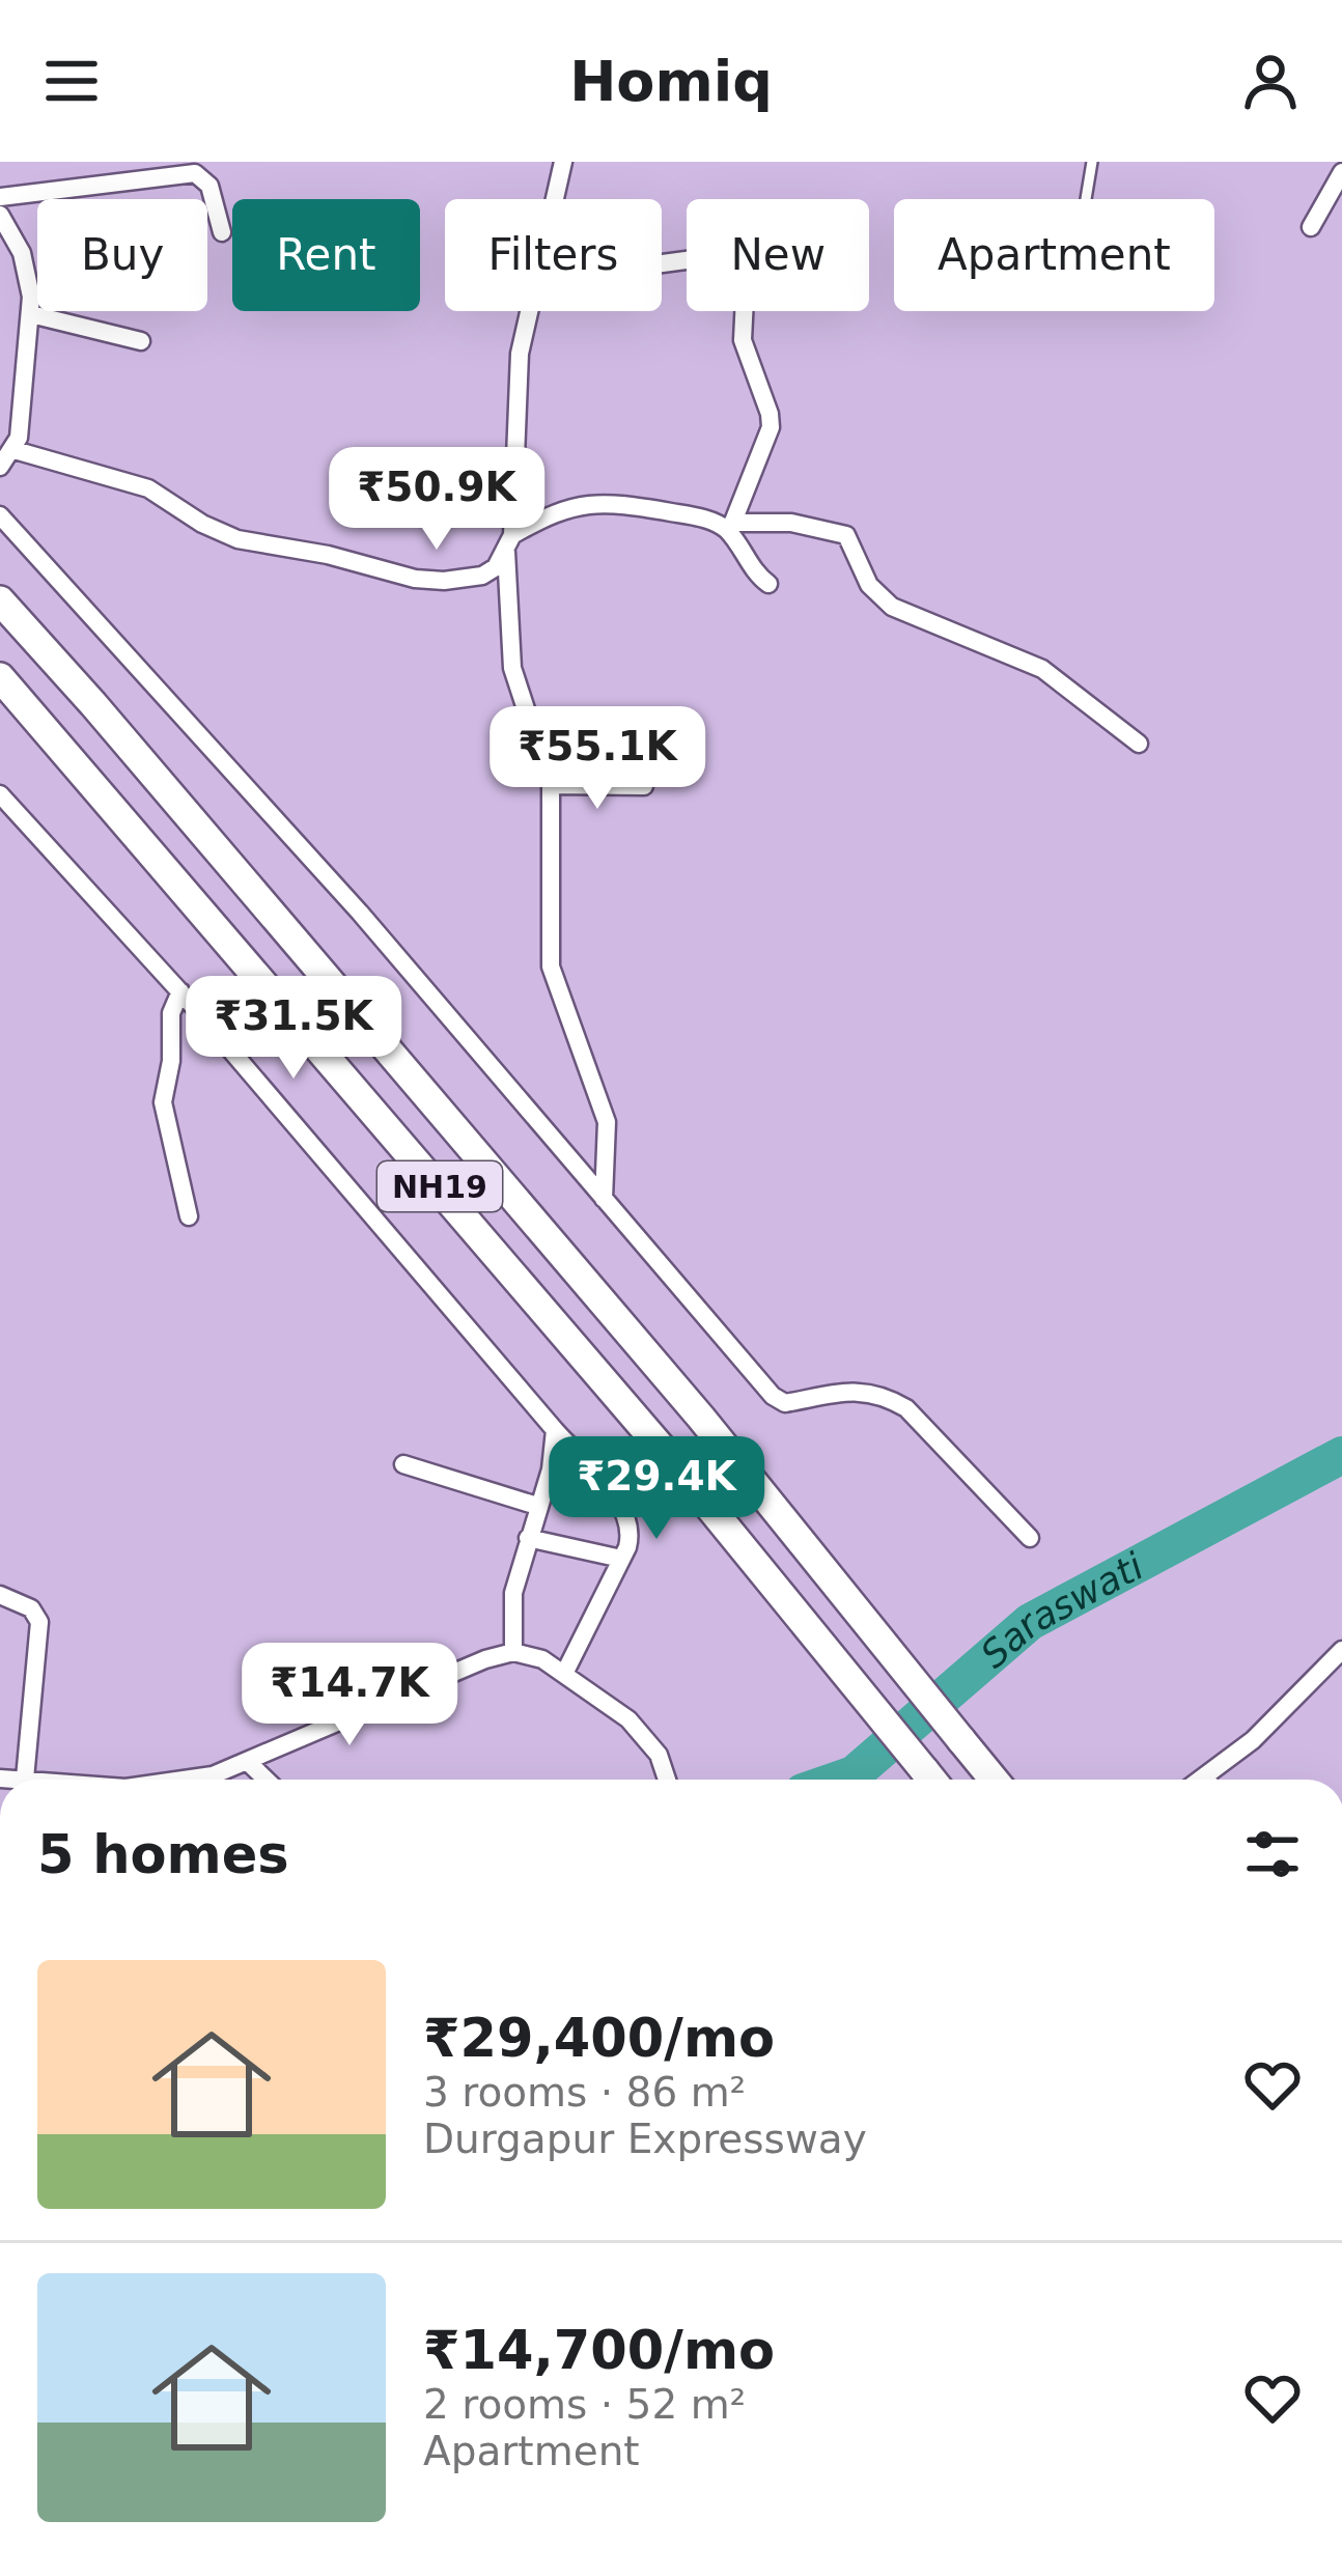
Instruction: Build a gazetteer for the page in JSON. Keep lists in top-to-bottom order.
{
  "streets": {
    "main road": ["NH19"]
  },
  "water": ["Saraswati"],
  "page": {
    "header": "Homiq",
    "chip": [
      "Buy",
      "Rent",
      "Filters",
      "New",
      "Apartment"
    ],
    "price": [
      "₹50.9K",
      "₹55.1K",
      "₹31.5K",
      "₹29.4K",
      "₹14.7K"
    ],
    "heading": "5 homes",
    "list": [
      {
        "name": "₹29,400/mo",
        "note": "3 rooms · 86 m² · Durgapur Expressway"
      },
      {
        "name": "₹14,700/mo",
        "note": "2 rooms · 52 m² · Apartment"
      }
    ]
  }
}
